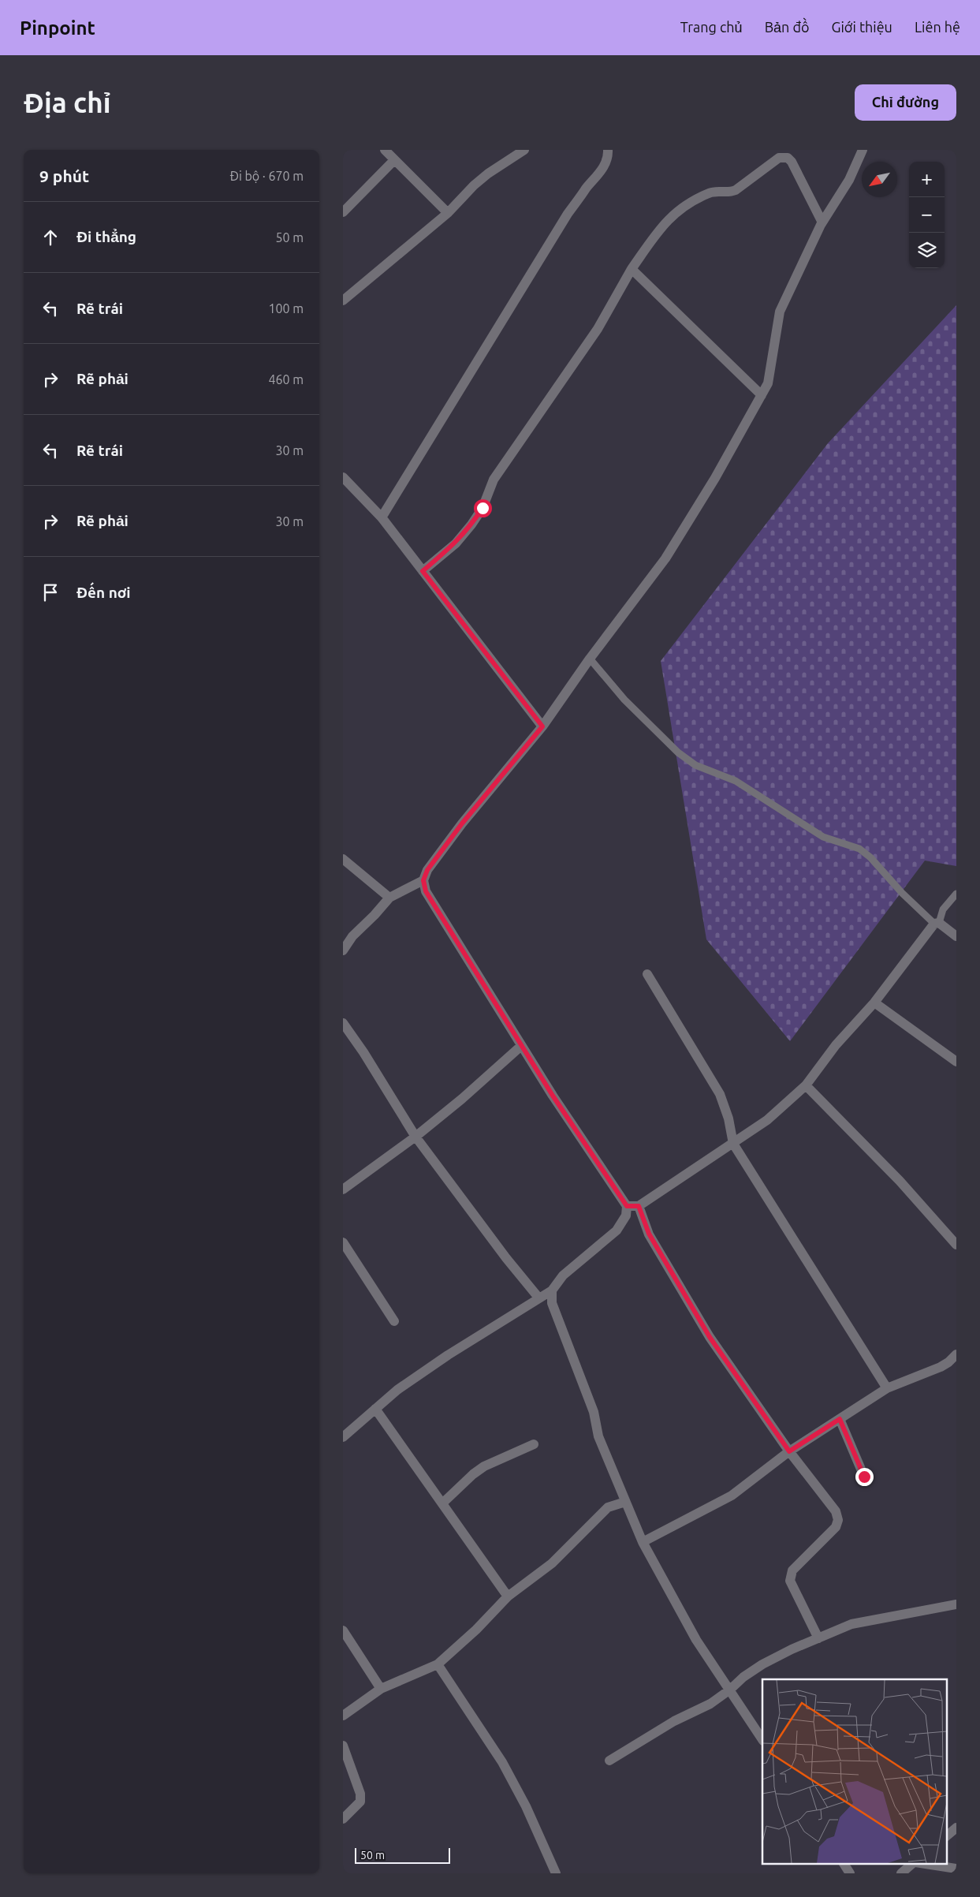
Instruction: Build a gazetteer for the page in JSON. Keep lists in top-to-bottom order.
{
  "scale_bar": "50 m",
  "north": "bottom left",
  "page": {
    "header": "Pinpoint",
    "nav": [
      "Trang chủ",
      "Bản đồ",
      "Giới thiệu",
      "Liên hệ"
    ],
    "buttons": "Chỉ đường",
    "title": "Địa chỉ",
    "heading": ["9 phút", "Đi bộ · 670 m"],
    "map_buttons": ["+", "−"],
    "list": [
      ["Đi thẳng", "50 m"],
      ["Rẽ trái", "100 m"],
      ["Rẽ phải", "460 m"],
      ["Rẽ trái", "30 m"],
      ["Rẽ phải", "30 m"],
      "Đến nơi"
    ],
    "scale": "50 m"
  }
}
